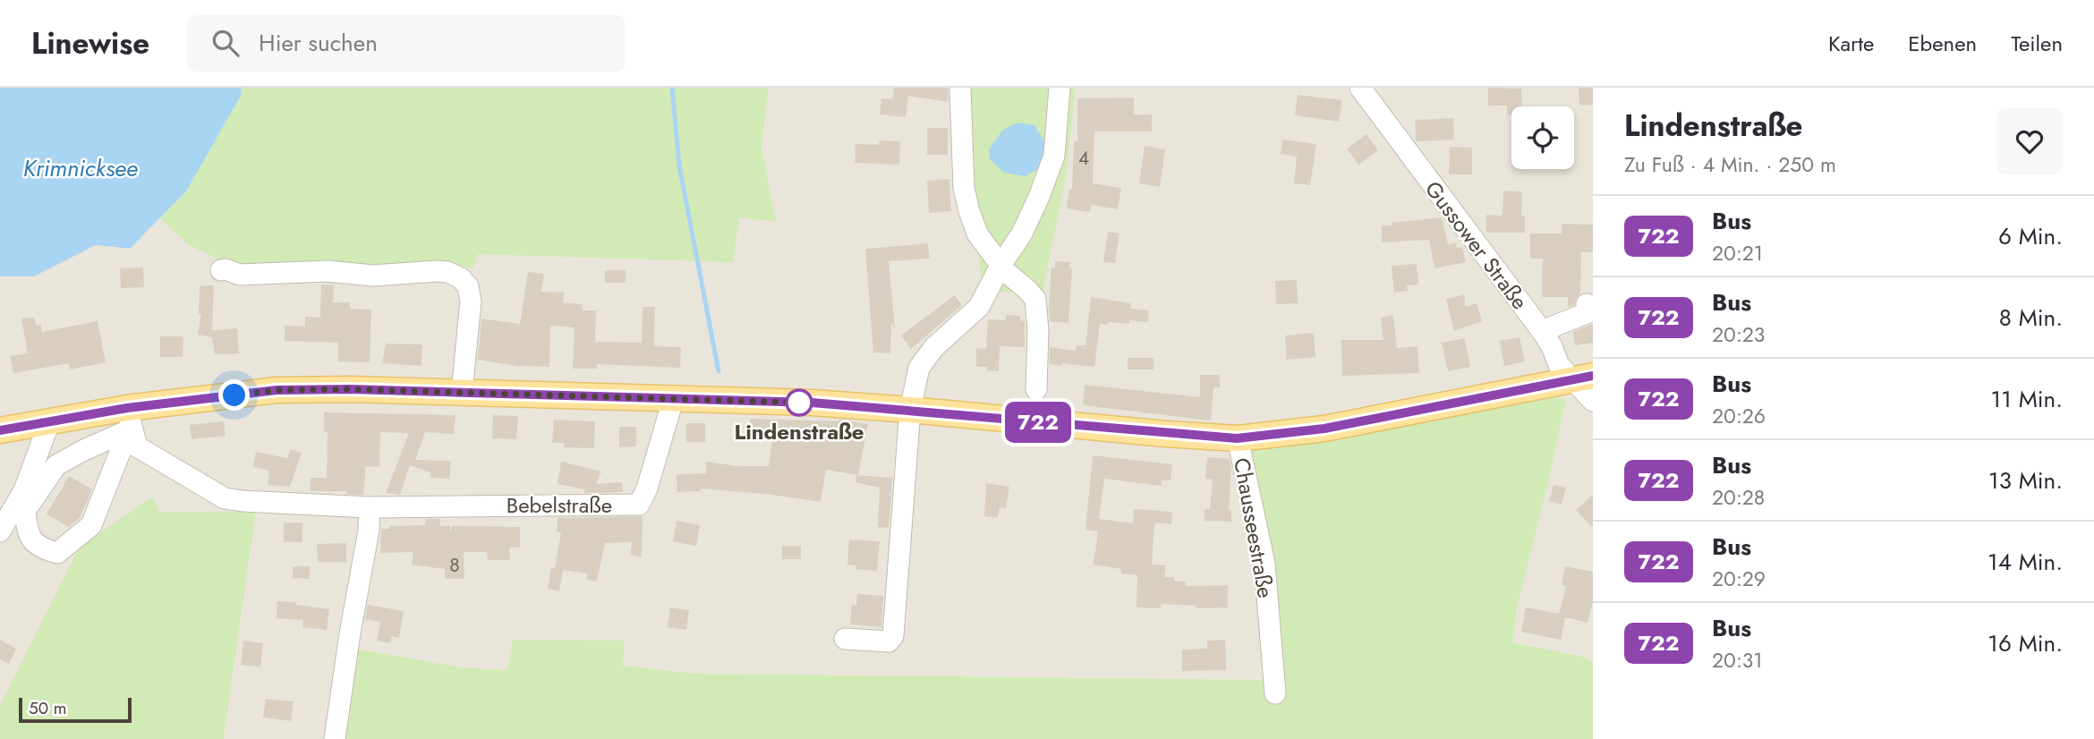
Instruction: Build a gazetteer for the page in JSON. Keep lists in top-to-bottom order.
{
  "streets": {
    "main road": ["Chausseestraße"],
    "street": ["Gussower Straße", "Bebelstraße"]
  },
  "crossings": [
    ["Gussower Straße", "Chausseestraße"],
    ["Bebelstraße", "Chausseestraße"]
  ],
  "water": ["Krimnicksee"],
  "places": ["Lindenstraße"],
  "lines": ["bus line 722"],
  "house_numbers": ["4", "8"],
  "scale_bar": "50 m",
  "page": {
    "header": "Linewise",
    "search": "Hier suchen",
    "nav": ["Karte", "Ebenen", "Teilen"],
    "on_map": "722",
    "heading": ["Lindenstraße", "Zu Fuß · 4 Min. · 250 m"],
    "list": [
      {
        "mark": "722",
        "name": "Bus",
        "note": "20:21",
        "value": "6 Min."
      },
      {
        "mark": "722",
        "name": "Bus",
        "note": "20:23",
        "value": "8 Min."
      },
      {
        "mark": "722",
        "name": "Bus",
        "note": "20:26",
        "value": "11 Min."
      },
      {
        "mark": "722",
        "name": "Bus",
        "note": "20:28",
        "value": "13 Min."
      },
      {
        "mark": "722",
        "name": "Bus",
        "note": "20:29",
        "value": "14 Min."
      },
      {
        "mark": "722",
        "name": "Bus",
        "note": "20:31",
        "value": "16 Min."
      }
    ],
    "scale": "50 m"
  }
}
